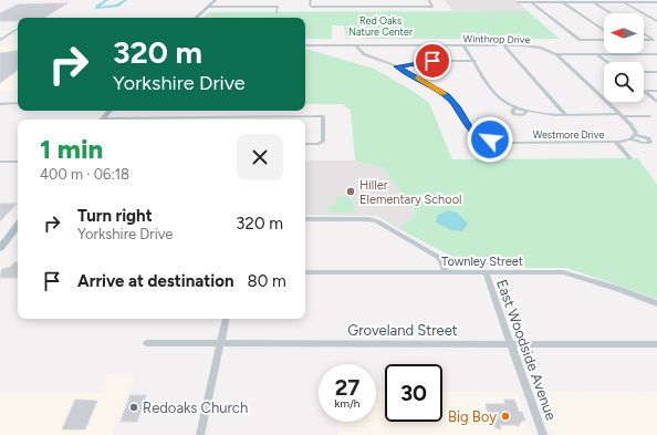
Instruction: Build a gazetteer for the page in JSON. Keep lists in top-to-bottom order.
{
  "streets": {
    "street": [
      "Winthrop Drive",
      "Westmore Drive",
      "Townley Street",
      "Groveland Street",
      "East Woodside Avenue"
    ]
  },
  "crossings": [
    ["Winthrop Drive", "Westmore Drive"],
    ["Townley Street", "East Woodside Avenue"],
    ["Groveland Street", "East Woodside Avenue"]
  ],
  "parks": ["Red Oaks Nature Center"],
  "places": ["Hiller Elementary School", "Redoaks Church", "Big Boy"],
  "north": "left",
  "page": {
    "turn": ["320 m", "Yorkshire Drive"],
    "heading": ["1 min", "400 m · 06:18"],
    "list": [
      {
        "name": "Turn right",
        "note": "Yorkshire Drive",
        "value": "320 m"
      },
      {
        "name": "Arrive at destination",
        "value": "80 m"
      }
    ],
    "speed": "27 km/h",
    "limit": "30"
  }
}
